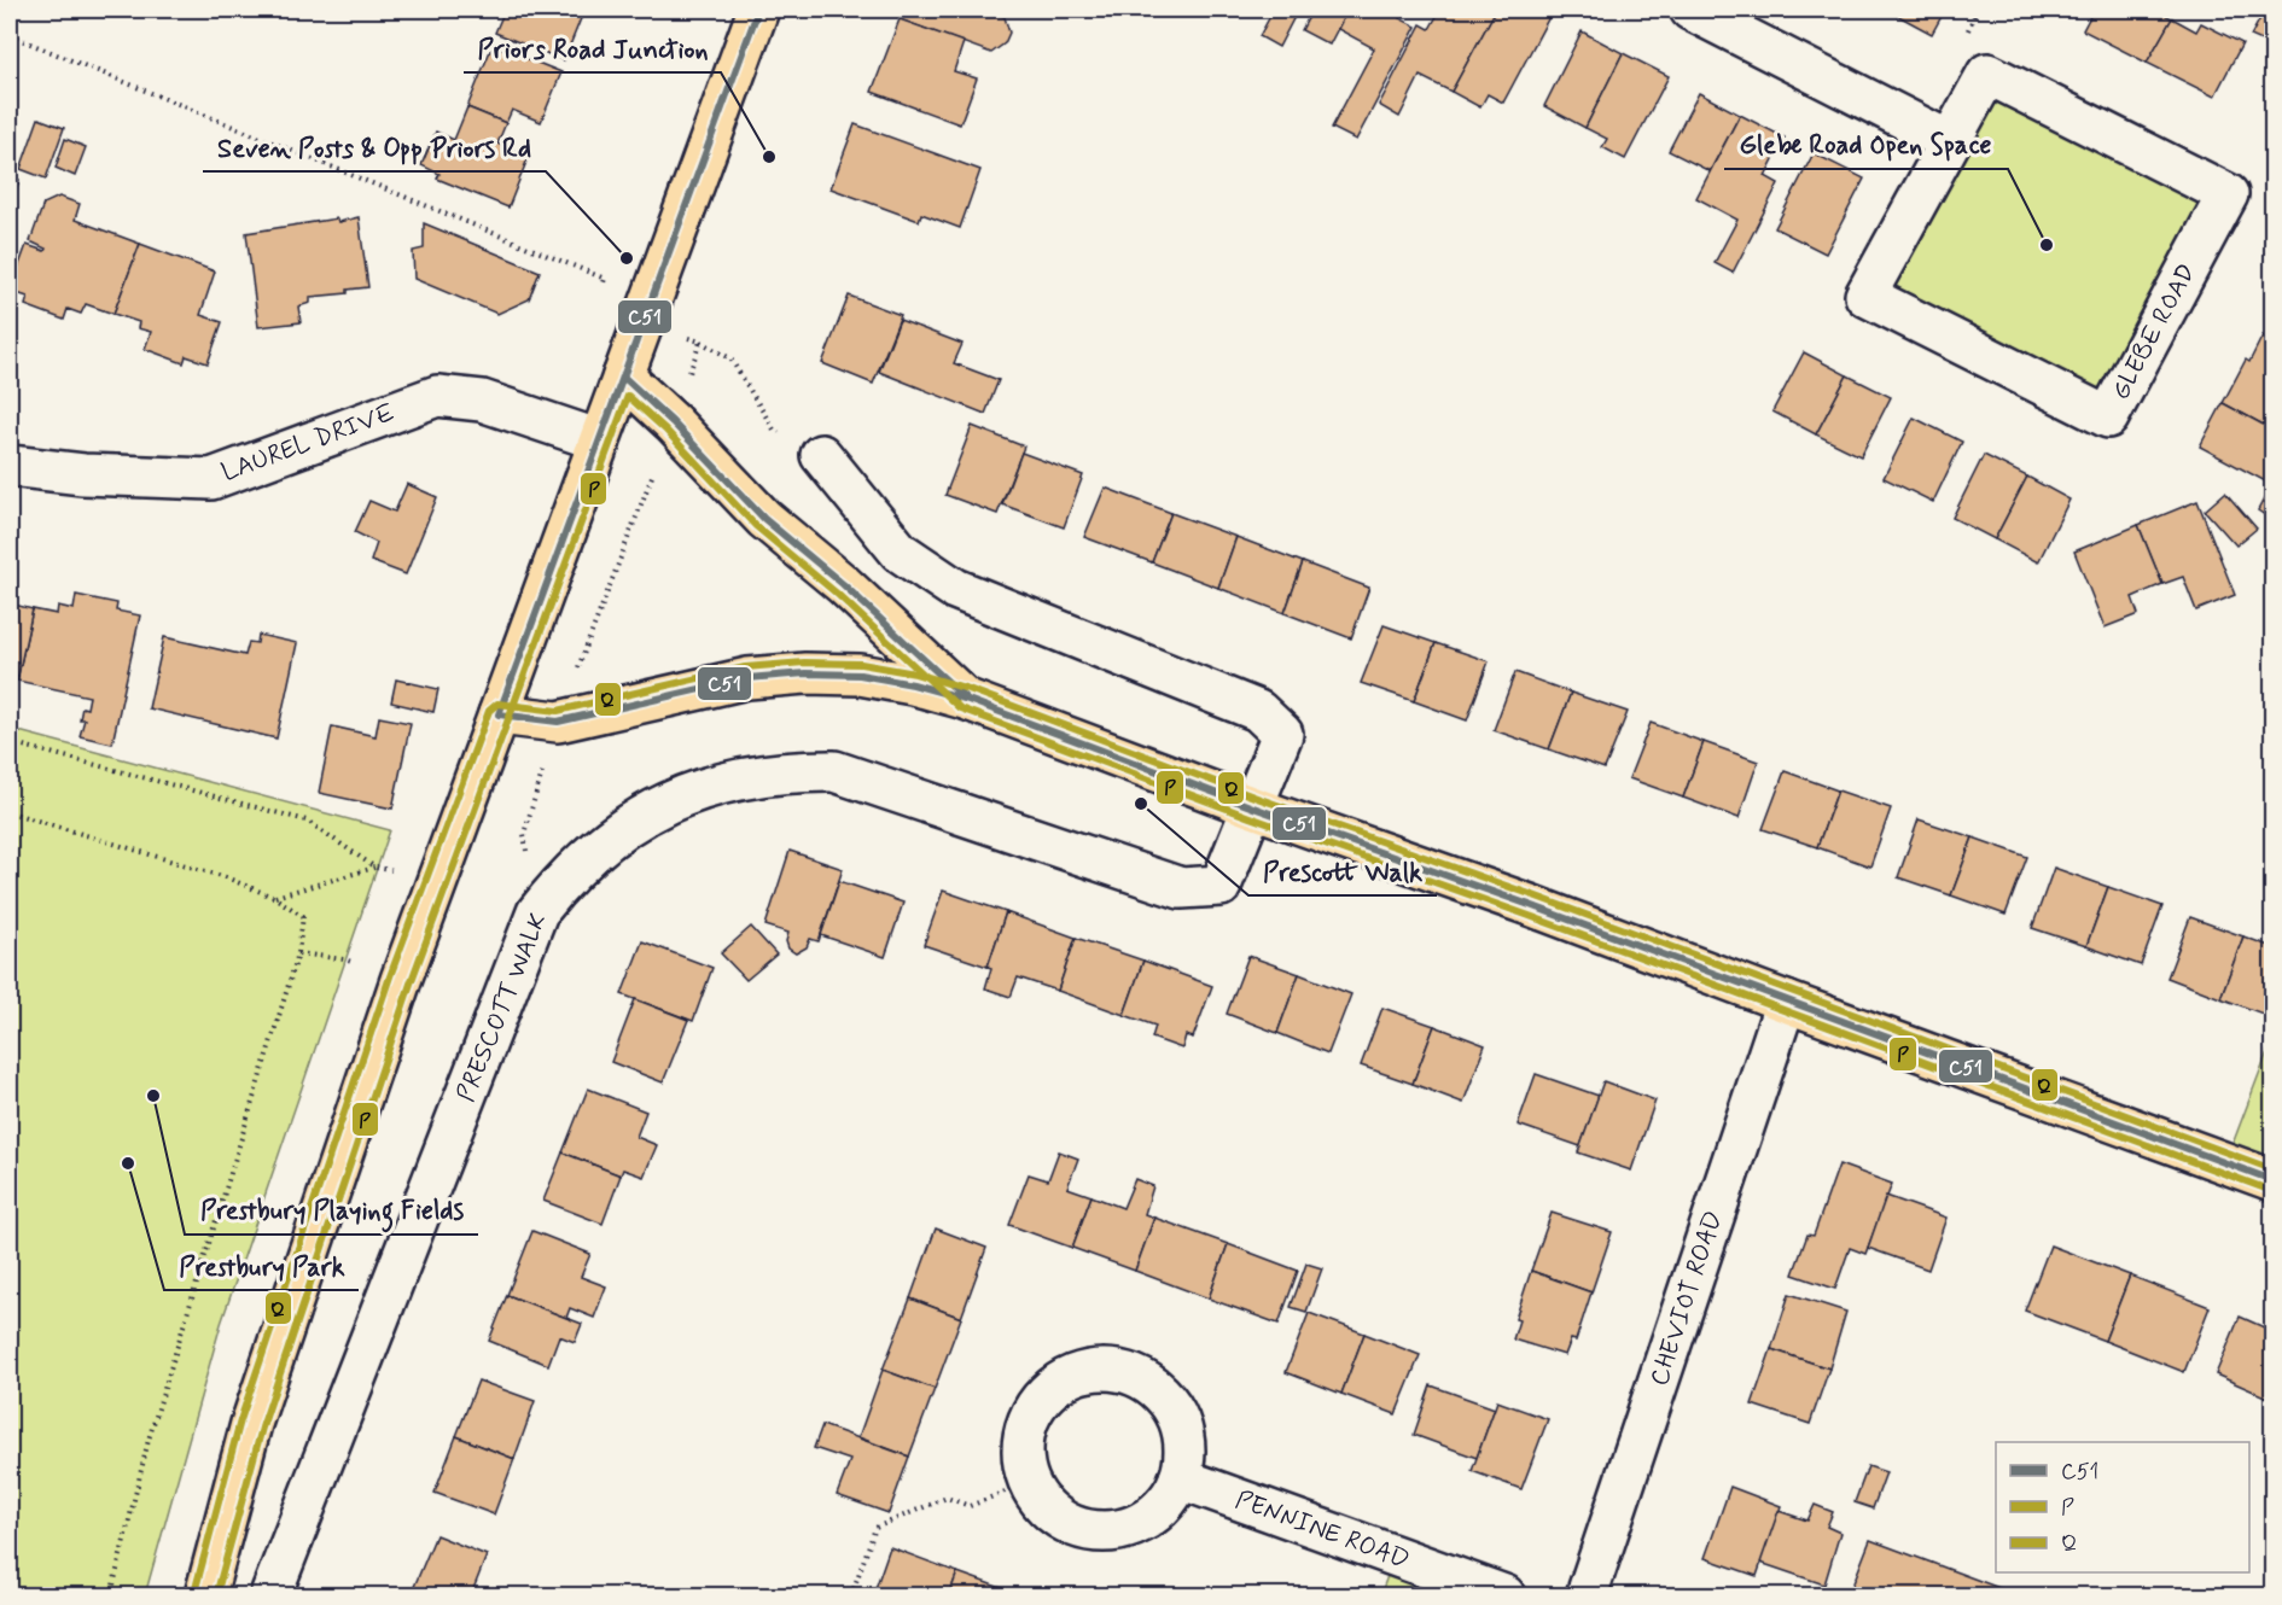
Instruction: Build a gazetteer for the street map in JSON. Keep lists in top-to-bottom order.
{
  "streets": {
    "street": [
      "GLEBE ROAD",
      "LAUREL DRIVE",
      "PRESCOTT WALK",
      "CHEVIOT ROAD",
      "PENNINE ROAD"
    ]
  },
  "places": [
    "Priors Road Junction",
    "Glebe Road Open Space",
    "Seven Posts & Opp Priors Rd",
    "Prescott Walk",
    "Prestbury Playing Fields",
    "Prestbury Park"
  ],
  "lines": ["transit line C51", "transit line P", "transit line Q"],
  "legend": ["C51", "P", "Q"]
}
